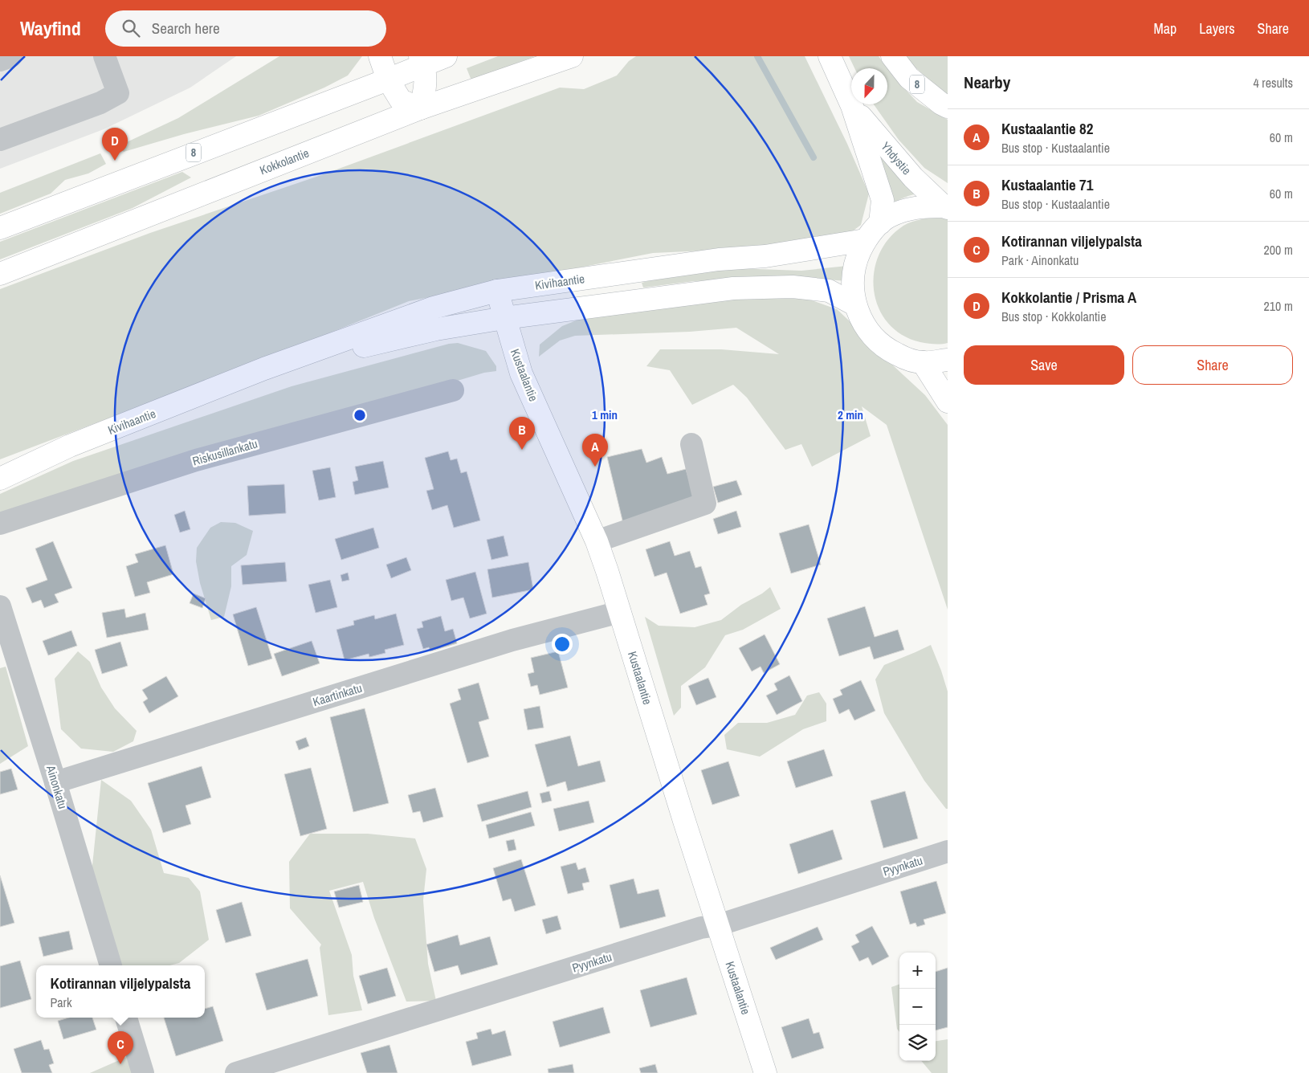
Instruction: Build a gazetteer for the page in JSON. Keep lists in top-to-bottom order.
{
  "streets": {
    "main road": [
      "8",
      "Yhdystie",
      "Kokkolantie",
      "Kivihaantie",
      "Kustaalantie"
    ],
    "street": [
      "Riskusillankatu",
      "Kaartinkatu",
      "Ainonkatu",
      "Pyynkatu"
    ]
  },
  "crossings": [
    ["Kivihaantie", "Kustaalantie"],
    ["Kustaalantie", "Kaartinkatu"],
    ["Kustaalantie", "Pyynkatu"],
    ["Kaartinkatu", "Ainonkatu"]
  ],
  "north": "bottom",
  "page": {
    "header": "Wayfind",
    "search": "Search here",
    "nav": ["Map", "Layers", "Share"],
    "heading": ["Nearby", "4 results"],
    "list": [
      {
        "mark": "A",
        "name": "Kustaalantie 82",
        "note": "Bus stop · Kustaalantie",
        "value": "60 m"
      },
      {
        "mark": "B",
        "name": "Kustaalantie 71",
        "note": "Bus stop · Kustaalantie",
        "value": "60 m"
      },
      {
        "mark": "C",
        "name": "Kotirannan viljelypalsta",
        "note": "Park · Ainonkatu",
        "value": "200 m"
      },
      {
        "mark": "D",
        "name": "Kokkolantie / Prisma A",
        "note": "Bus stop · Kokkolantie",
        "value": "210 m"
      }
    ],
    "pins": [
      "D",
      "B",
      "A",
      "C"
    ],
    "buttons": ["Save", "Share"],
    "map_buttons": ["+", "−"],
    "popup": ["Kotirannan viljelypalsta", "Park"]
  },
  "rings": ["1 min", "2 min"]
}
